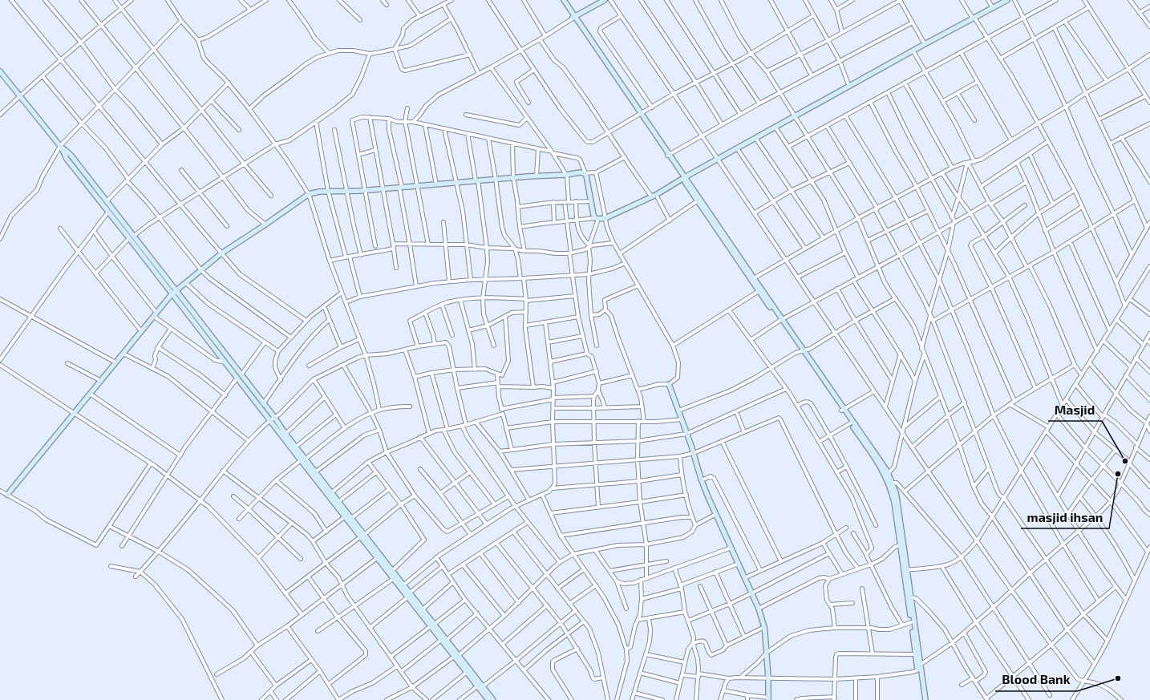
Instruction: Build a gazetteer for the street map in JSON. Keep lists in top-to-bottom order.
{
  "places": ["Masjid", "masjid ihsan", "Blood Bank"]
}
